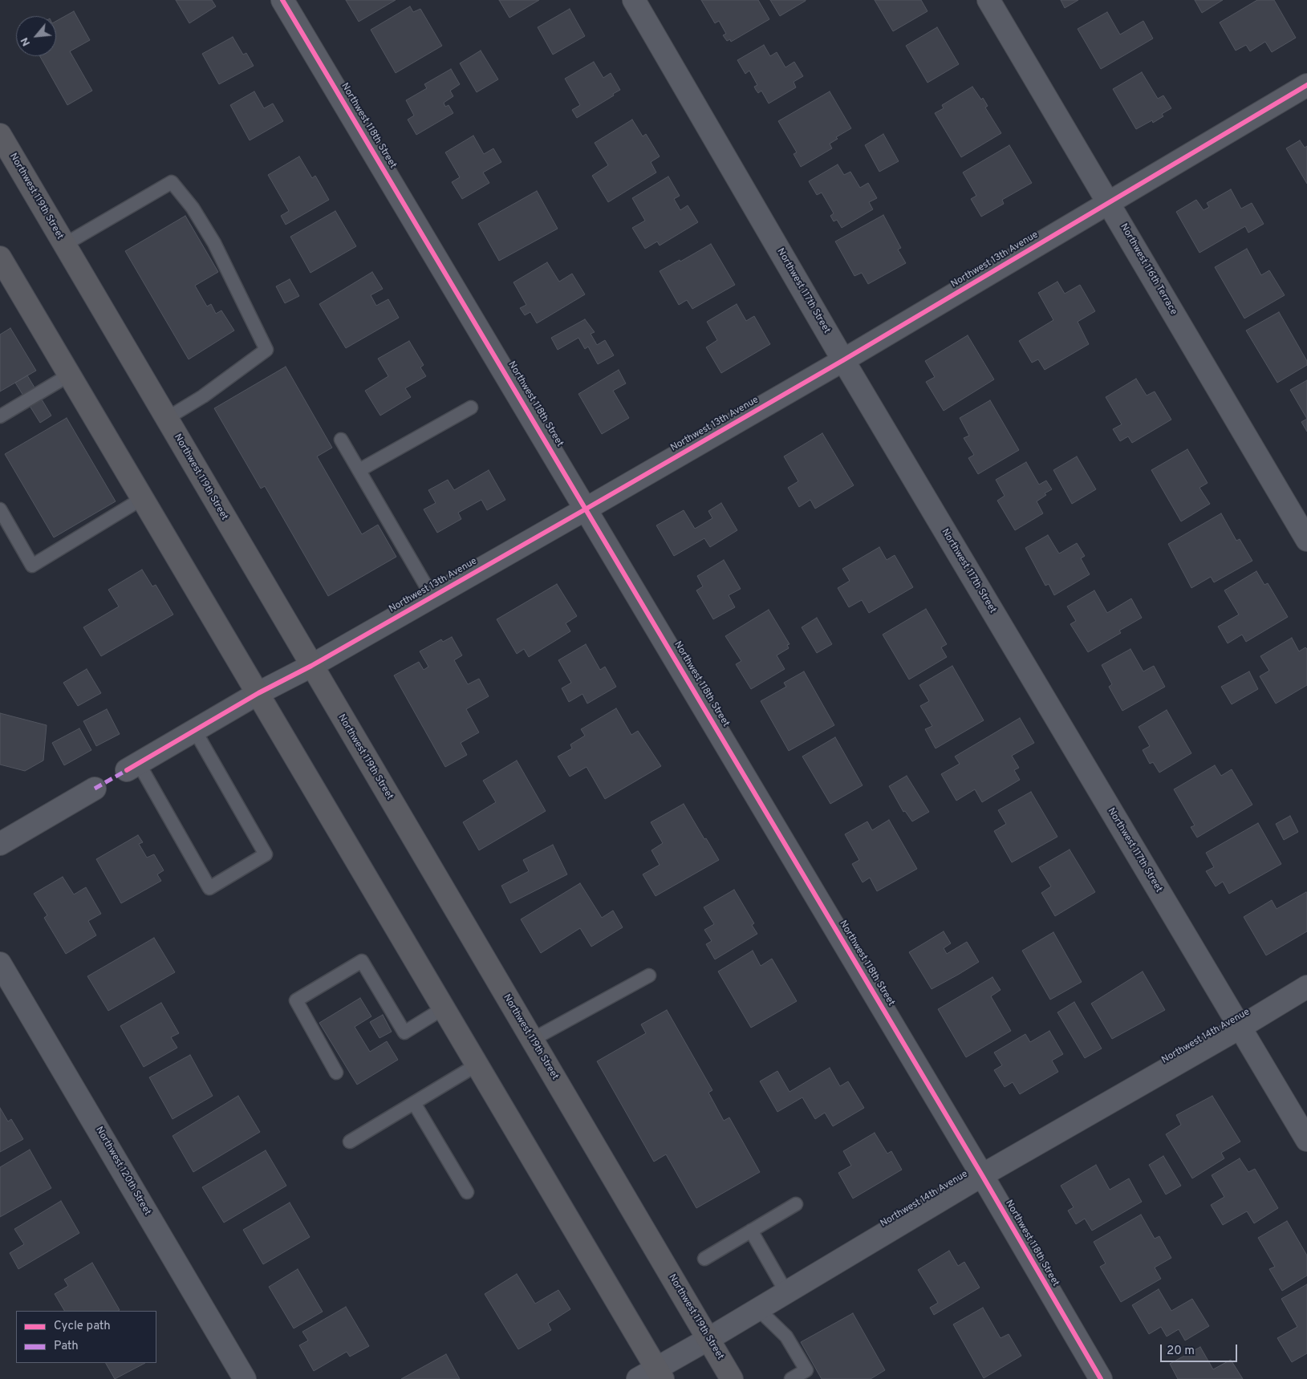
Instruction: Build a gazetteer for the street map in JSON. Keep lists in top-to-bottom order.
{
  "streets": {
    "highway": ["Northwest 119th Street"],
    "street": [
      "Northwest 118th Street",
      "Northwest 13th Avenue",
      "Northwest 116th Terrace",
      "Northwest 117th Street",
      "Northwest 14th Avenue",
      "Northwest 120th Street"
    ]
  },
  "crossings": [
    ["Northwest 118th Street", "Northwest 13th Avenue"],
    ["Northwest 118th Street", "Northwest 14th Avenue"],
    ["Northwest 119th Street", "Northwest 13th Avenue"],
    ["Northwest 119th Street", "Northwest 14th Avenue"],
    ["Northwest 13th Avenue", "Northwest 116th Terrace"],
    ["Northwest 13th Avenue", "Northwest 117th Street"],
    ["Northwest 117th Street", "Northwest 14th Avenue"]
  ],
  "legend": ["Cycle path", "Path"],
  "scale_bar": "20 m",
  "north": "bottom left"
}
